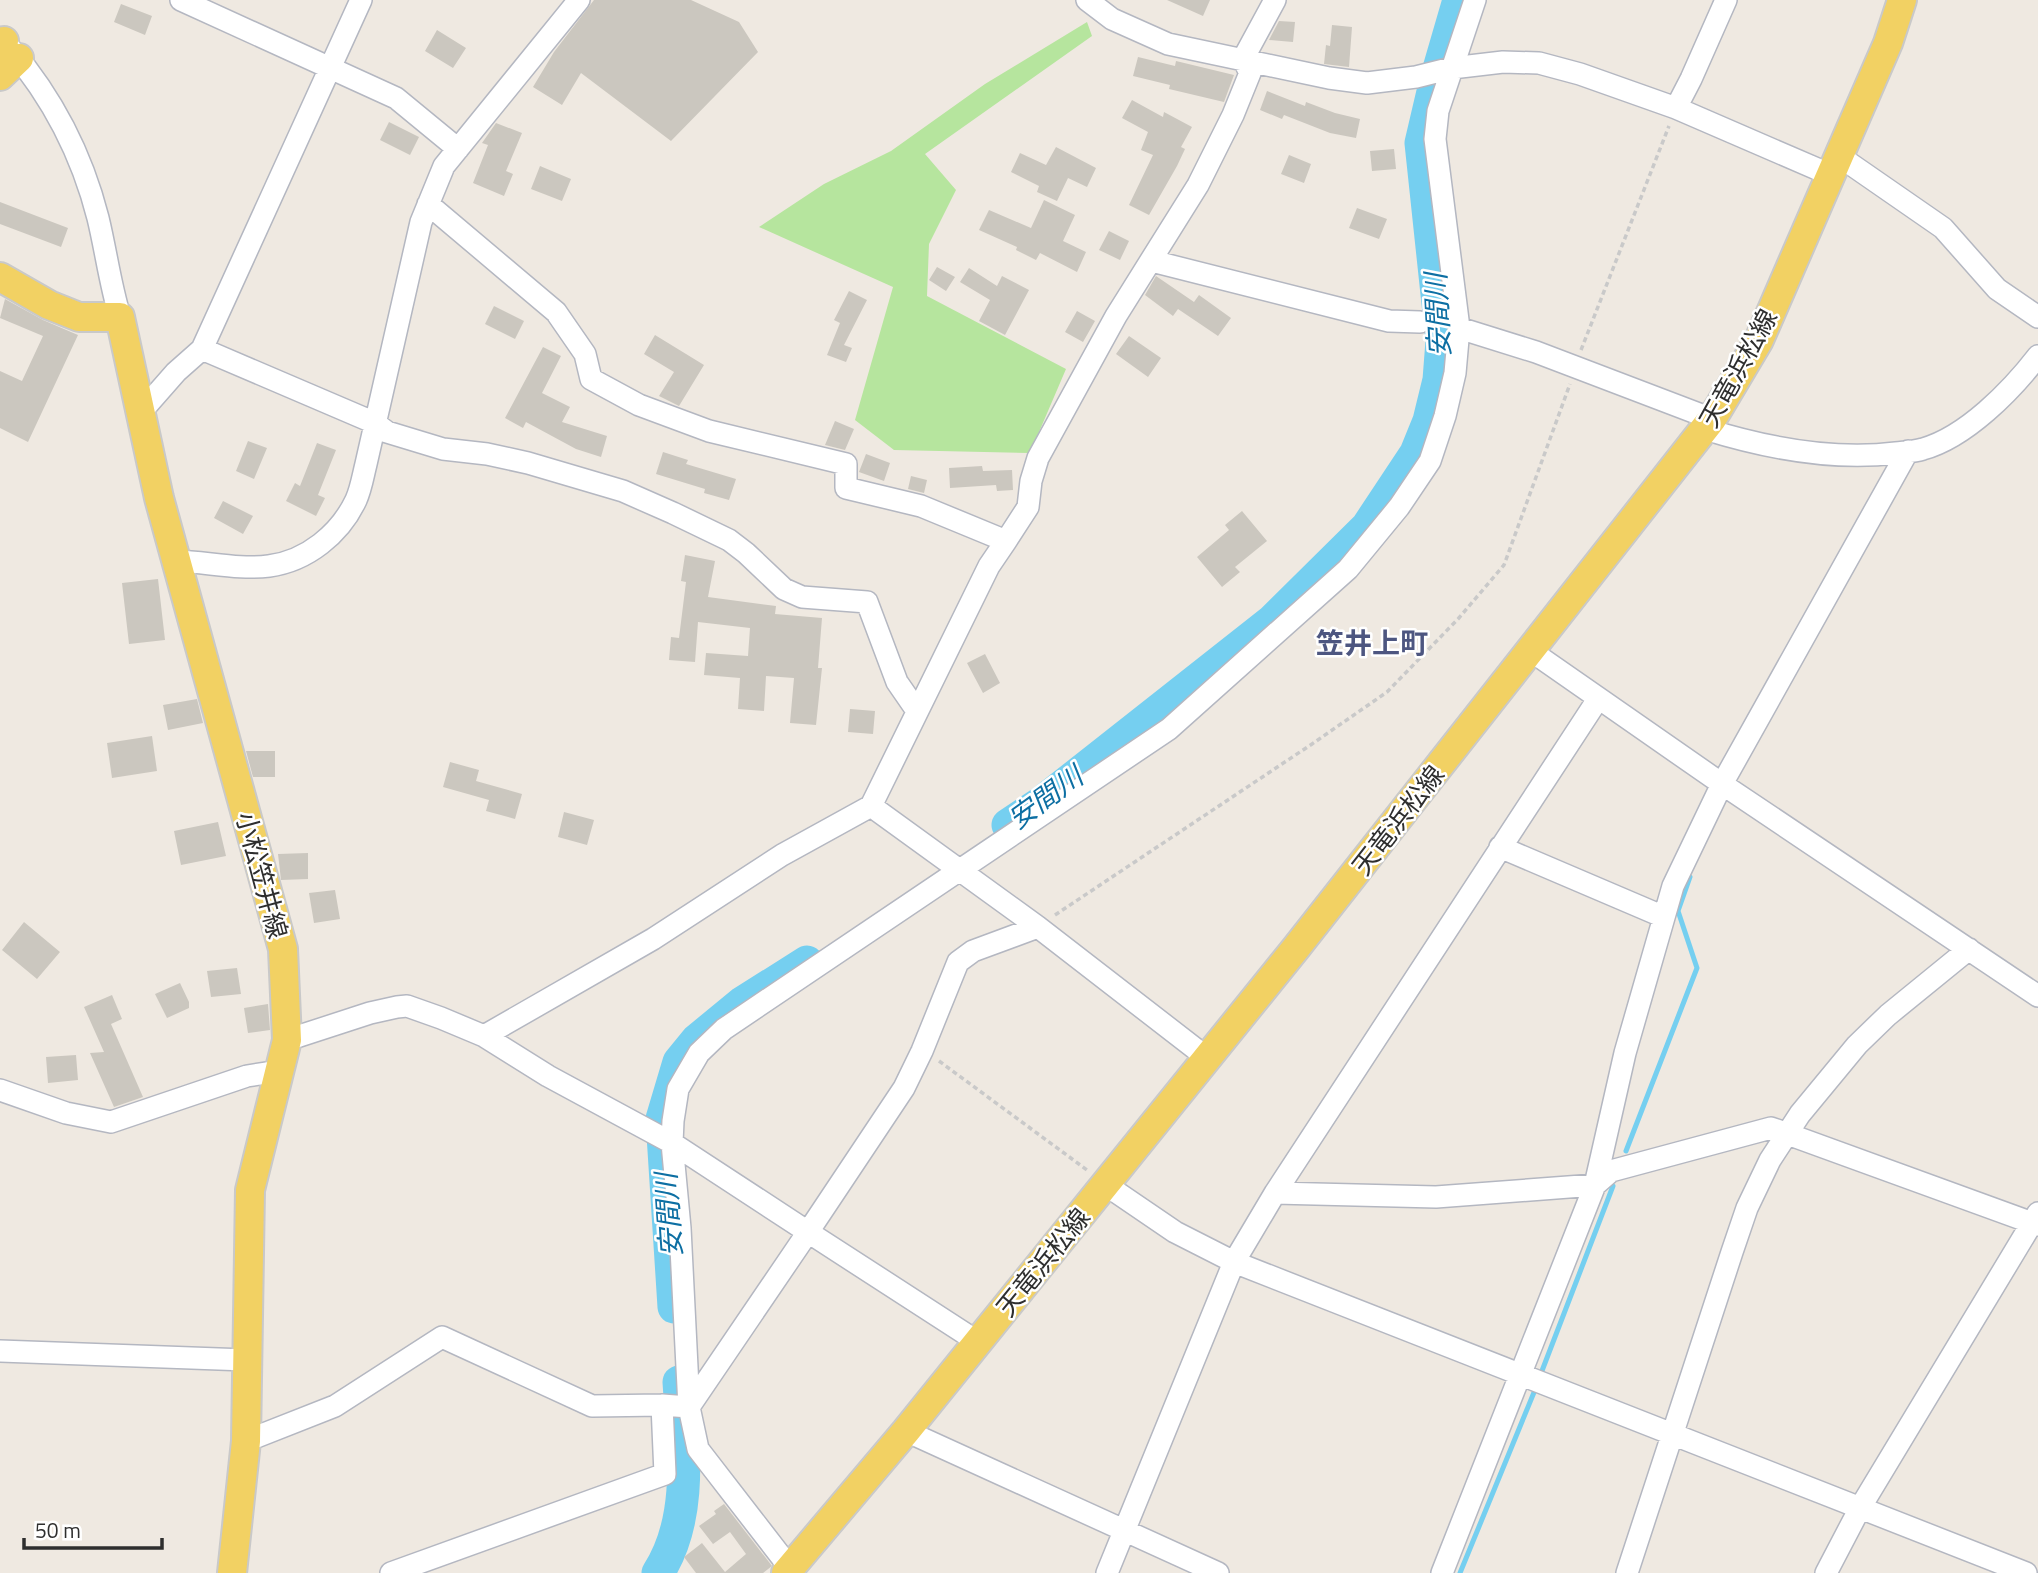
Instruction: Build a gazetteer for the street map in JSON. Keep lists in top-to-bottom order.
{
  "streets": {
    "main road": ["天竜浜松線", "小松笠井線"]
  },
  "districts": ["笠井上町"],
  "water": ["安間川"],
  "scale_bar": "50 m"
}
